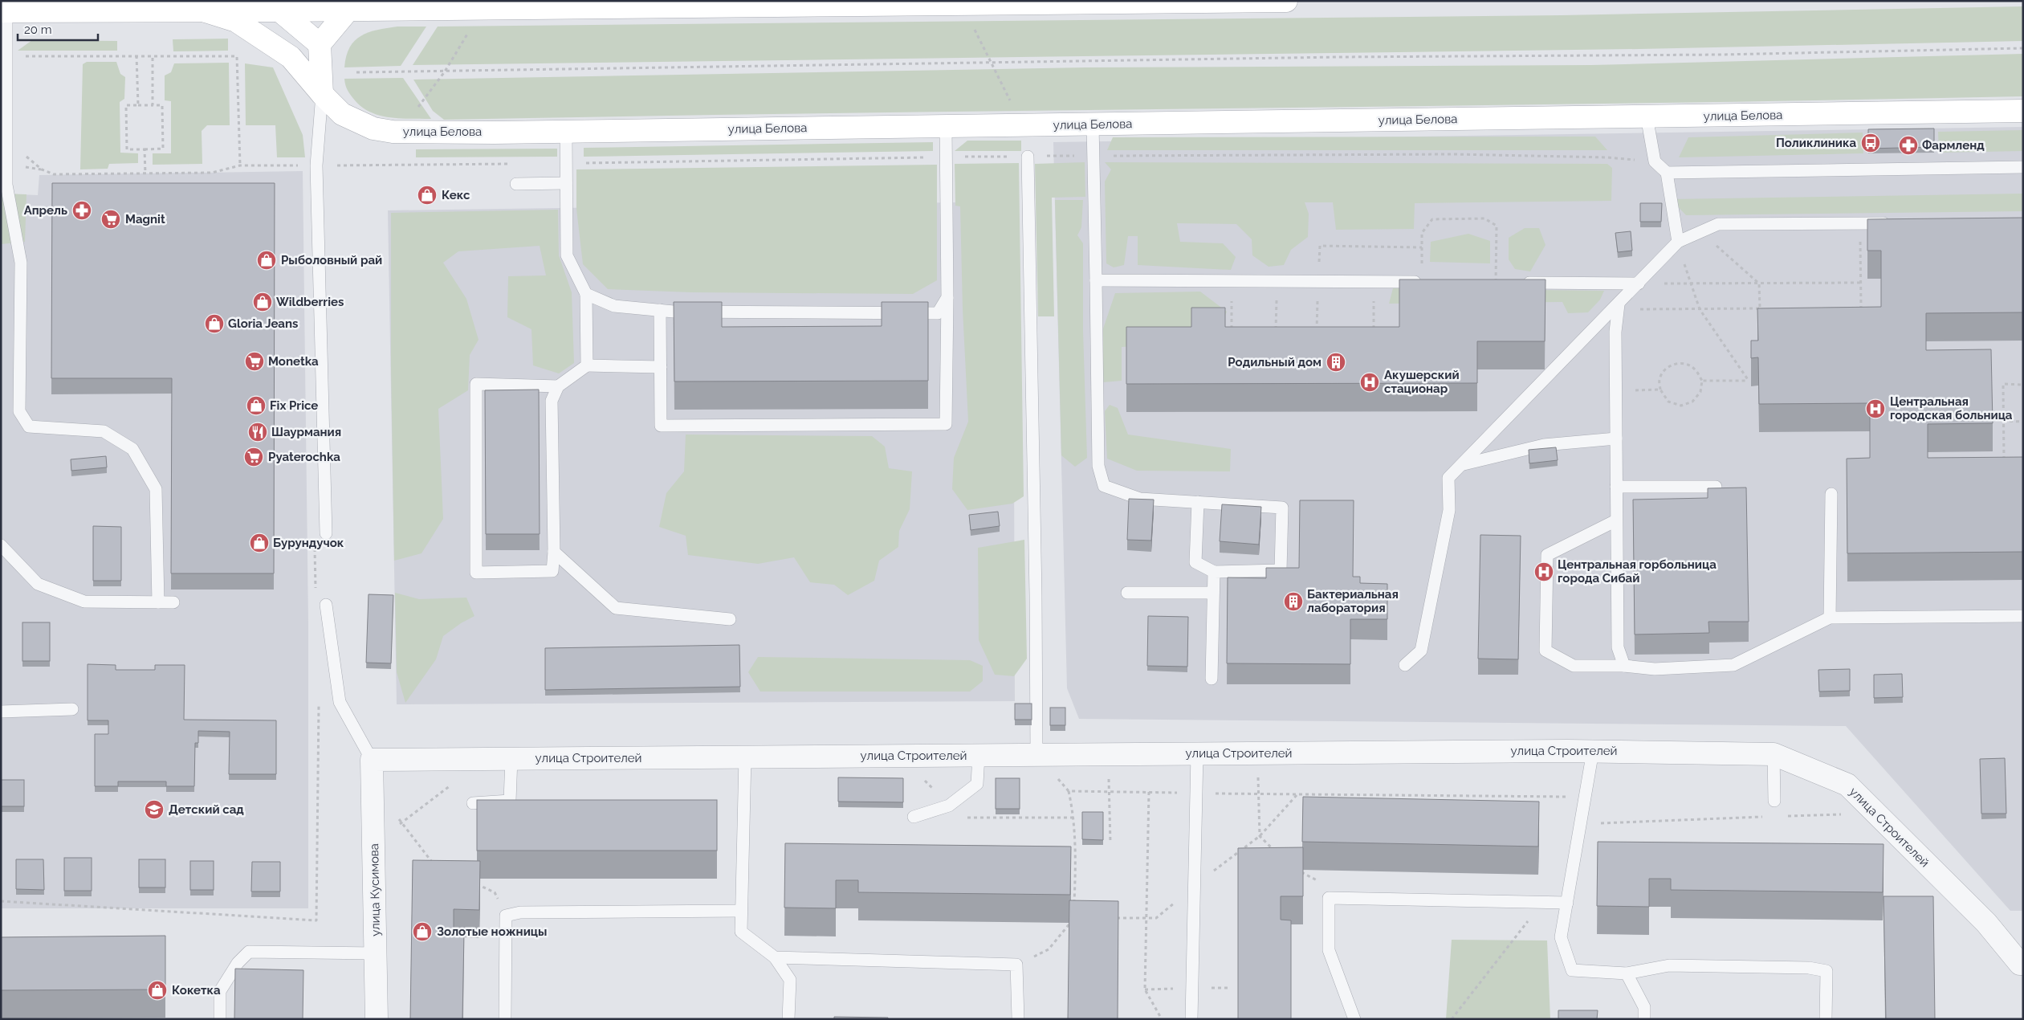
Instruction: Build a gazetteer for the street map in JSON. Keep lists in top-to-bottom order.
{
  "streets": {
    "main road": ["улица Белова"],
    "street": ["улица Строителей", "улица Кусимова"]
  },
  "crossings": [
    ["улица Строителей", "улица Кусимова"]
  ],
  "places": {
    "bus stop": ["Поликлиника"],
    "pharmacy": ["Фармленд", "Апрель"],
    "shop": [
      "Кекс",
      "Рыболовный рай",
      "Wildberries",
      "Gloria Jeans",
      "Fix Price",
      "Бурундучок",
      "Золотые ножницы",
      "Кокетка"
    ],
    "supermarket": ["Magnit", "Monetka", "Pyaterochka"],
    "building": ["Родильный дом", "Бактериальная лаборатория"],
    "hospital": ["Акушерский стационар", "Центральная городская больница", "Центральная горбольница города Сибай"],
    "restaurant": ["Шаурмания"],
    "school or university": ["Детский сад"]
  },
  "scale_bar": "20 m"
}
